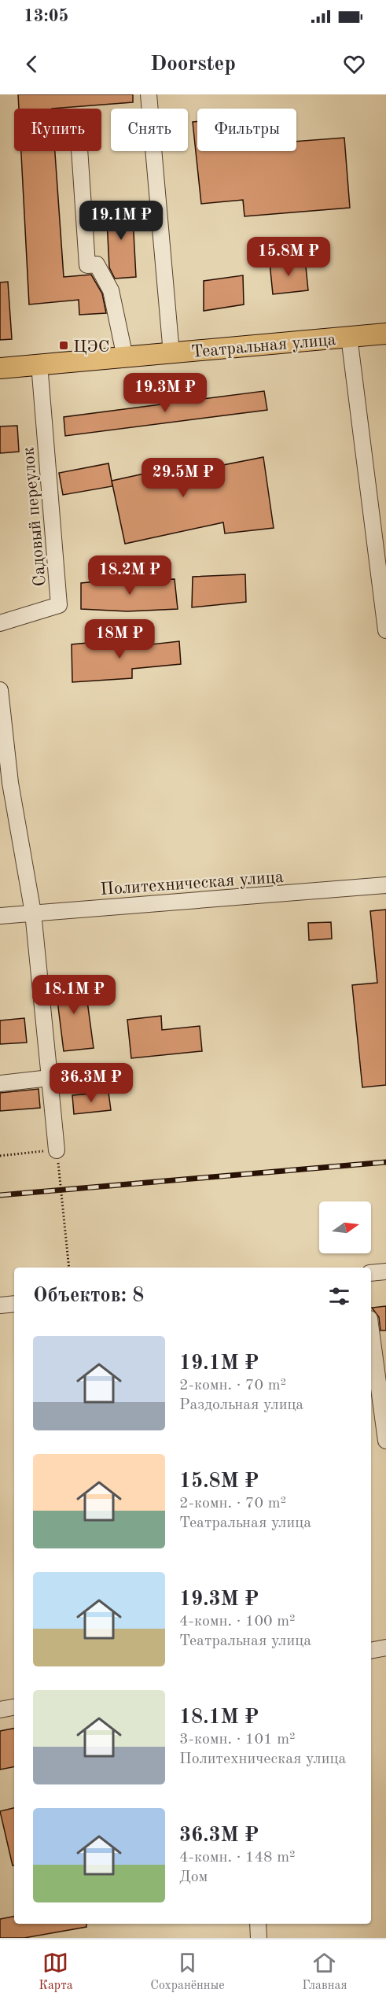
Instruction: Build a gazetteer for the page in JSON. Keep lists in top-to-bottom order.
{
  "streets": {
    "main road": ["Театральная улица"],
    "street": ["Садовый переулок", "Политехническая улица"]
  },
  "crossings": [
    ["Театральная улица", "Садовый переулок"]
  ],
  "places": {
    "transit": ["ЦЭС"]
  },
  "north": "right",
  "page": {
    "status": "13:05",
    "header": "Doorstep",
    "chip": ["Купить", "Снять", "Фильтры"],
    "price": [
      "19.1M ₽",
      "15.8M ₽",
      "19.3M ₽",
      "29.5M ₽",
      "18.2M ₽",
      "18M ₽",
      "18.1M ₽",
      "36.3M ₽"
    ],
    "heading": "Объектов: 8",
    "list": [
      {
        "name": "19.1M ₽",
        "note": "2-комн. · 70 m² · Раздольная улица"
      },
      {
        "name": "15.8M ₽",
        "note": "2-комн. · 70 m² · Театральная улица"
      },
      {
        "name": "19.3M ₽",
        "note": "4-комн. · 100 m² · Театральная улица"
      },
      {
        "name": "18.1M ₽",
        "note": "3-комн. · 101 m² · Политехническая улица"
      },
      {
        "name": "36.3M ₽",
        "note": "4-комн. · 148 m² · Дом"
      }
    ],
    "tabs": ["Карта", "Сохранённые", "Главная"]
  }
}
